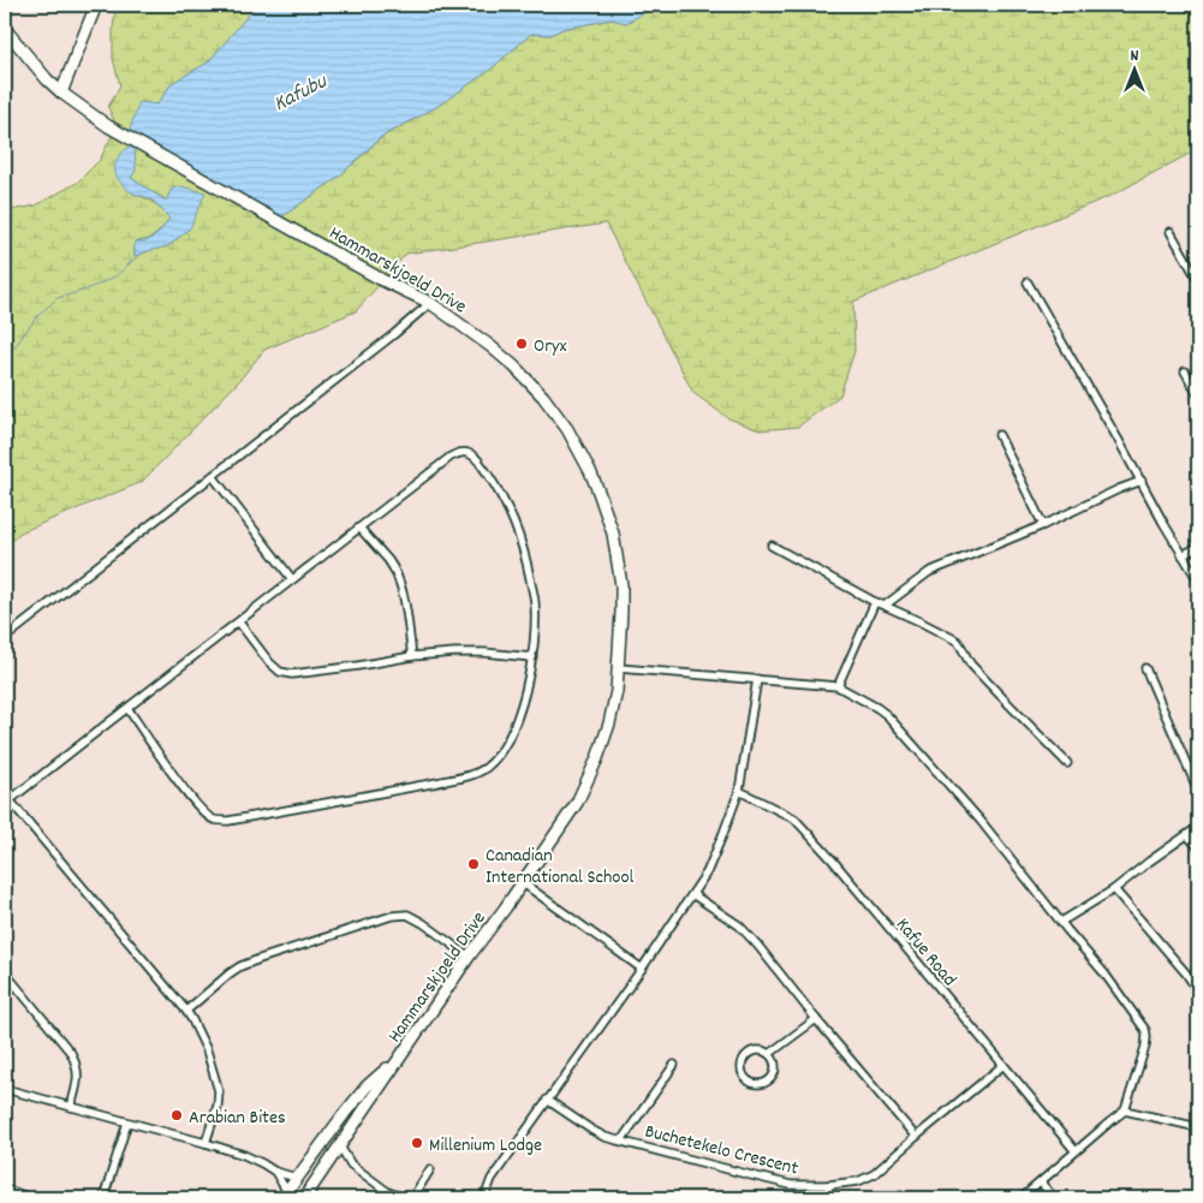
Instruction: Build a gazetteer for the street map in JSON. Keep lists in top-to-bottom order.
{
  "streets": {
    "main road": ["Hammarskjoeld Drive"],
    "street": ["Kafue Road", "Buchetekelo Crescent"]
  },
  "crossings": [
    ["Kafue Road", "Buchetekelo Crescent"]
  ],
  "water": ["Kafubu"],
  "places": [
    "Oryx",
    "Canadian International School",
    "Arabian Bites",
    "Millenium Lodge"
  ],
  "north": "top"
}
